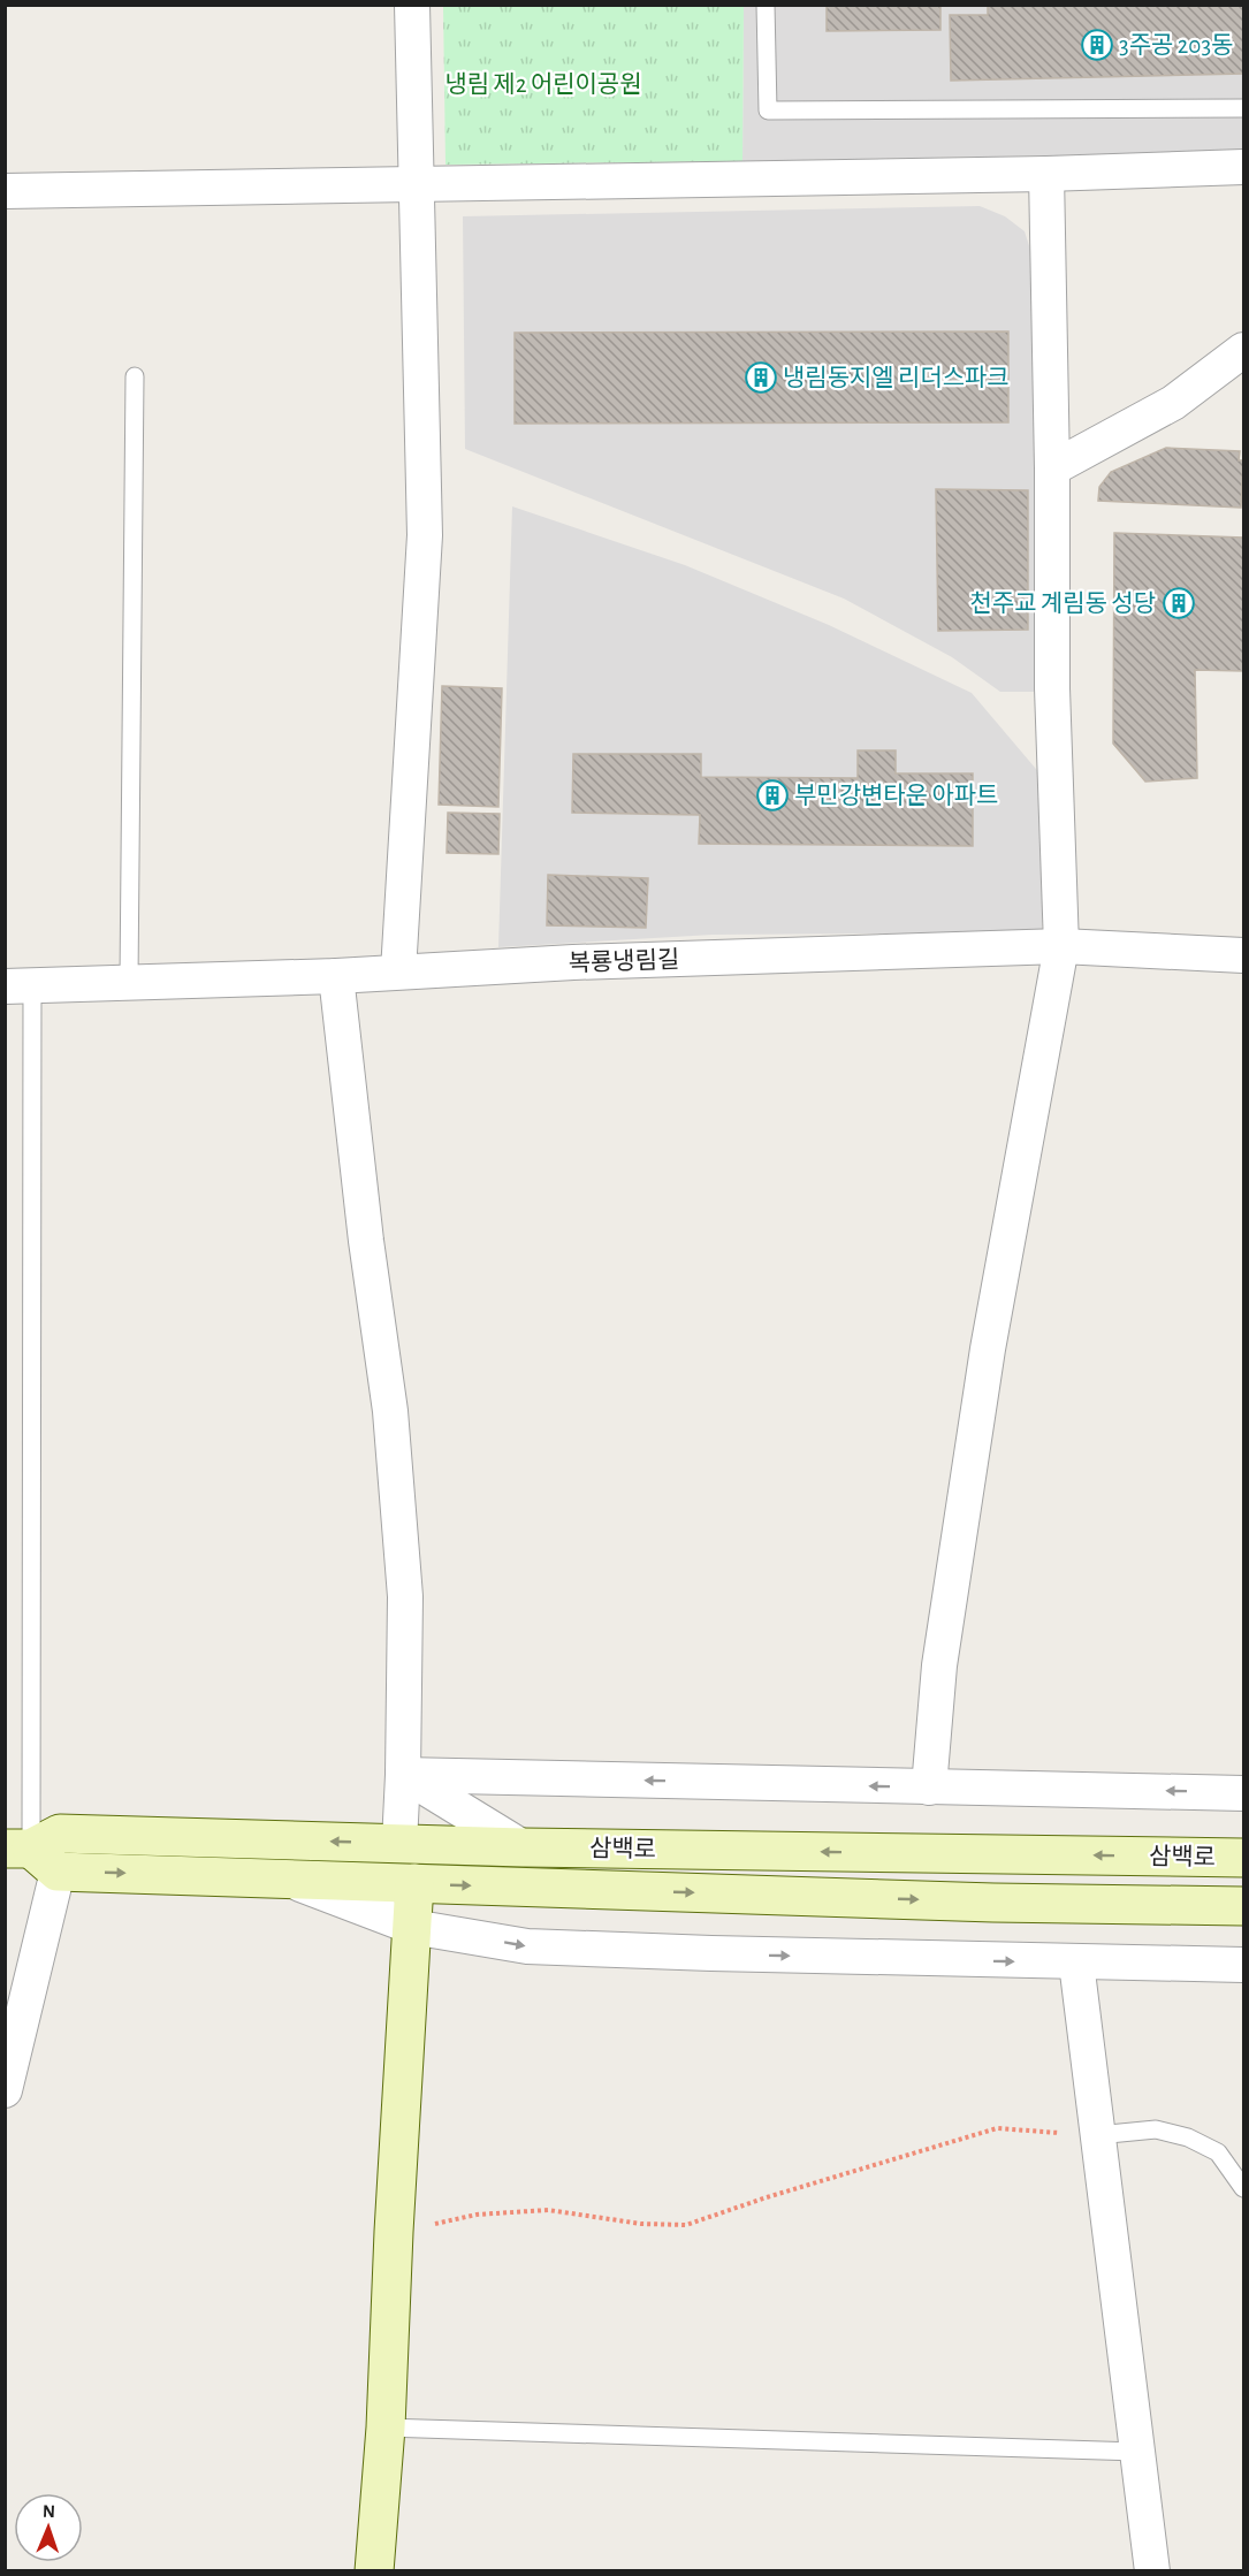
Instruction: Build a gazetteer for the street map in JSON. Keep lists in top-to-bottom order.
{
  "streets": {
    "street": ["복룡냉림길", "삼백로"]
  },
  "parks": ["냉림 제2 어린이공원"],
  "places": {
    "building": [
      "3주공 203동",
      "냉림동지엘 리더스파크",
      "천주교 계림동 성당",
      "부민강변타운 아파트"
    ]
  },
  "north": "top"
}
